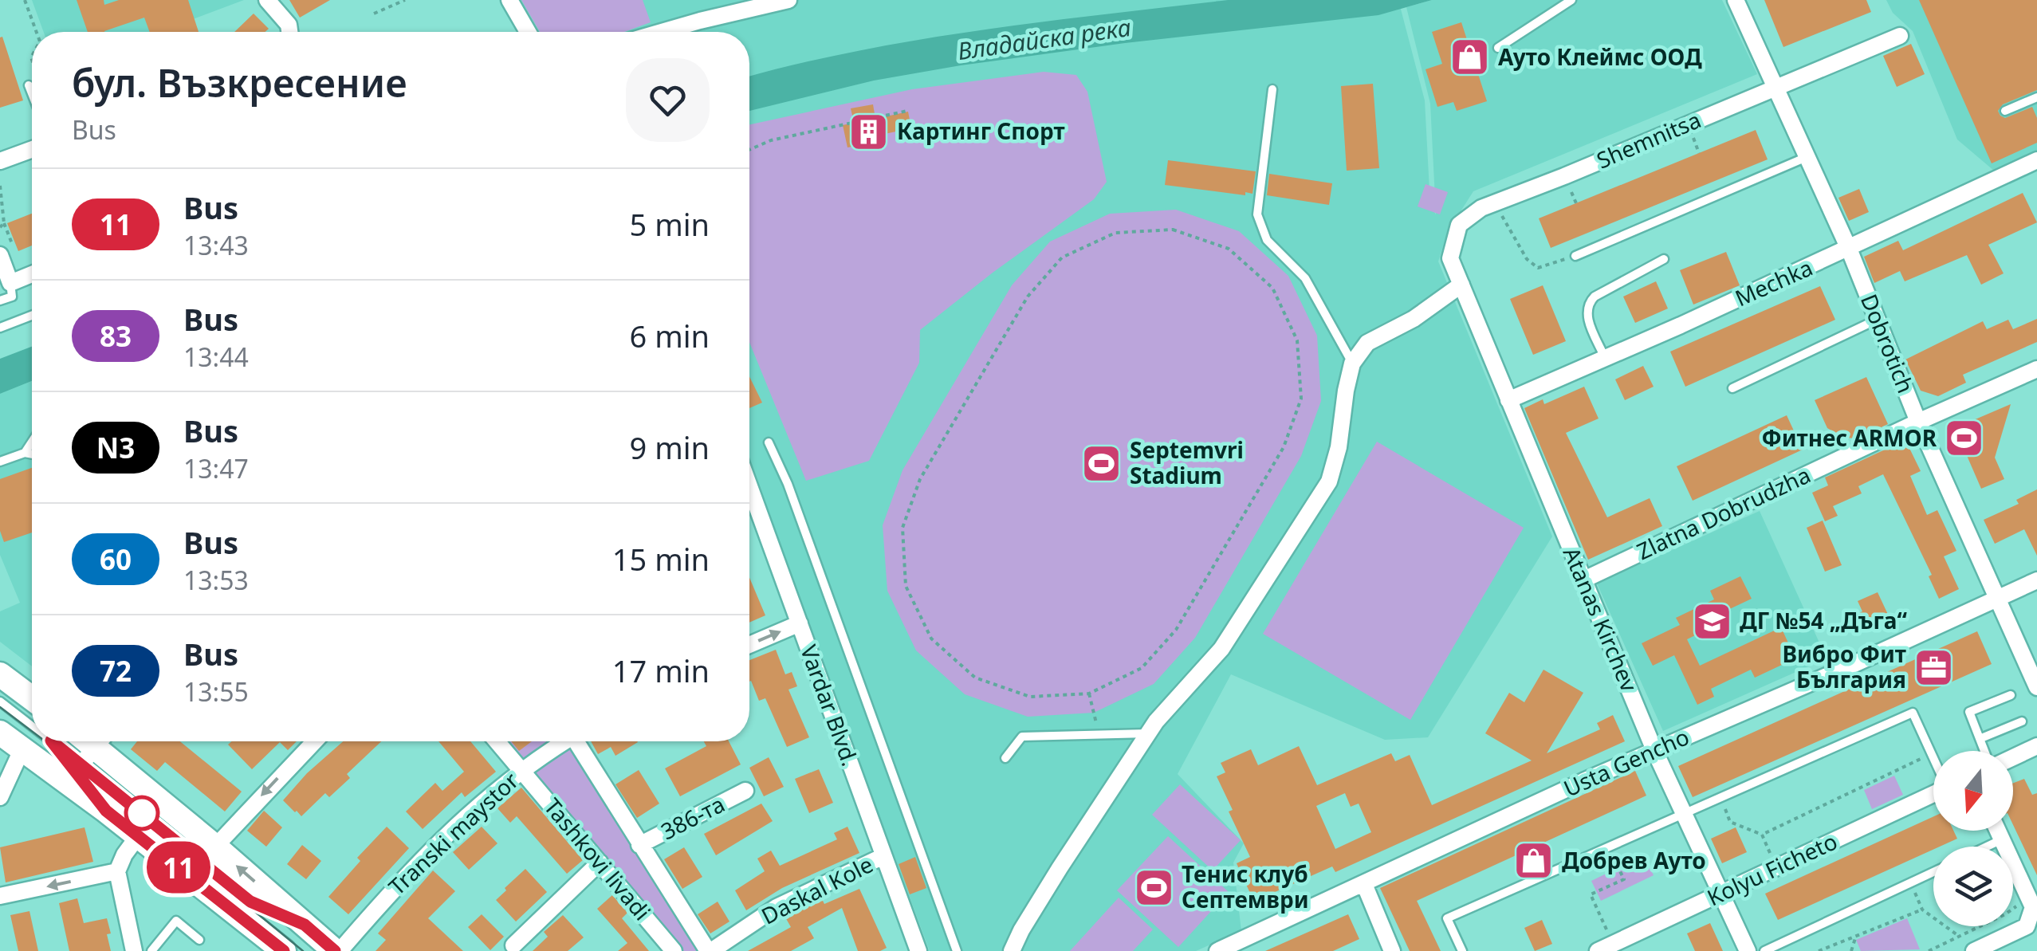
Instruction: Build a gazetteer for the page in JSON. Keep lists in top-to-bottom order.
{
  "streets": {
    "street": [
      "Shemnitsa",
      "Mechka",
      "Dobrotich",
      "Zlatna Dobrudzha",
      "Atanas Kirchev",
      "Vardar Blvd.",
      "Usta Gencho",
      "386-та",
      "Transki maystor",
      "Tashkovi livadi",
      "Kolyu Ficheto",
      "Daskal Kole"
    ]
  },
  "crossings": [
    ["Shemnitsa", "Dobrotich"],
    ["Shemnitsa", "Atanas Kirchev"],
    ["Mechka", "Dobrotich"],
    ["Mechka", "Atanas Kirchev"],
    ["Dobrotich", "Zlatna Dobrudzha"],
    ["Dobrotich", "Usta Gencho"],
    ["Zlatna Dobrudzha", "Atanas Kirchev"],
    ["Atanas Kirchev", "Usta Gencho"],
    ["Atanas Kirchev", "Kolyu Ficheto"],
    ["Vardar Blvd.", "Daskal Kole"],
    ["386-та", "Tashkovi livadi"],
    ["Transki maystor", "Tashkovi livadi"],
    ["Tashkovi livadi", "Daskal Kole"]
  ],
  "water": ["Владайска река"],
  "places": {
    "shop": ["Ауто Клеймс ООД", "Добрев Ауто"],
    "building": ["Картинг Спорт"],
    "sports": ["Фитнес ARMOR", "Septemvri Stadium", "Тенис клуб Септември"],
    "school or university": ["ДГ №54 „Дъга“"],
    "office": ["Вибро Фит България"]
  },
  "lines": ["bus line 11"],
  "north": "bottom",
  "page": {
    "on_map": "11",
    "heading": ["бул. Възкресение", "Bus"],
    "list": [
      {
        "mark": "11",
        "name": "Bus",
        "note": "13:43",
        "value": "5 min"
      },
      {
        "mark": "83",
        "name": "Bus",
        "note": "13:44",
        "value": "6 min"
      },
      {
        "mark": "N3",
        "name": "Bus",
        "note": "13:47",
        "value": "9 min"
      },
      {
        "mark": "60",
        "name": "Bus",
        "note": "13:53",
        "value": "15 min"
      },
      {
        "mark": "72",
        "name": "Bus",
        "note": "13:55",
        "value": "17 min"
      }
    ]
  }
}
